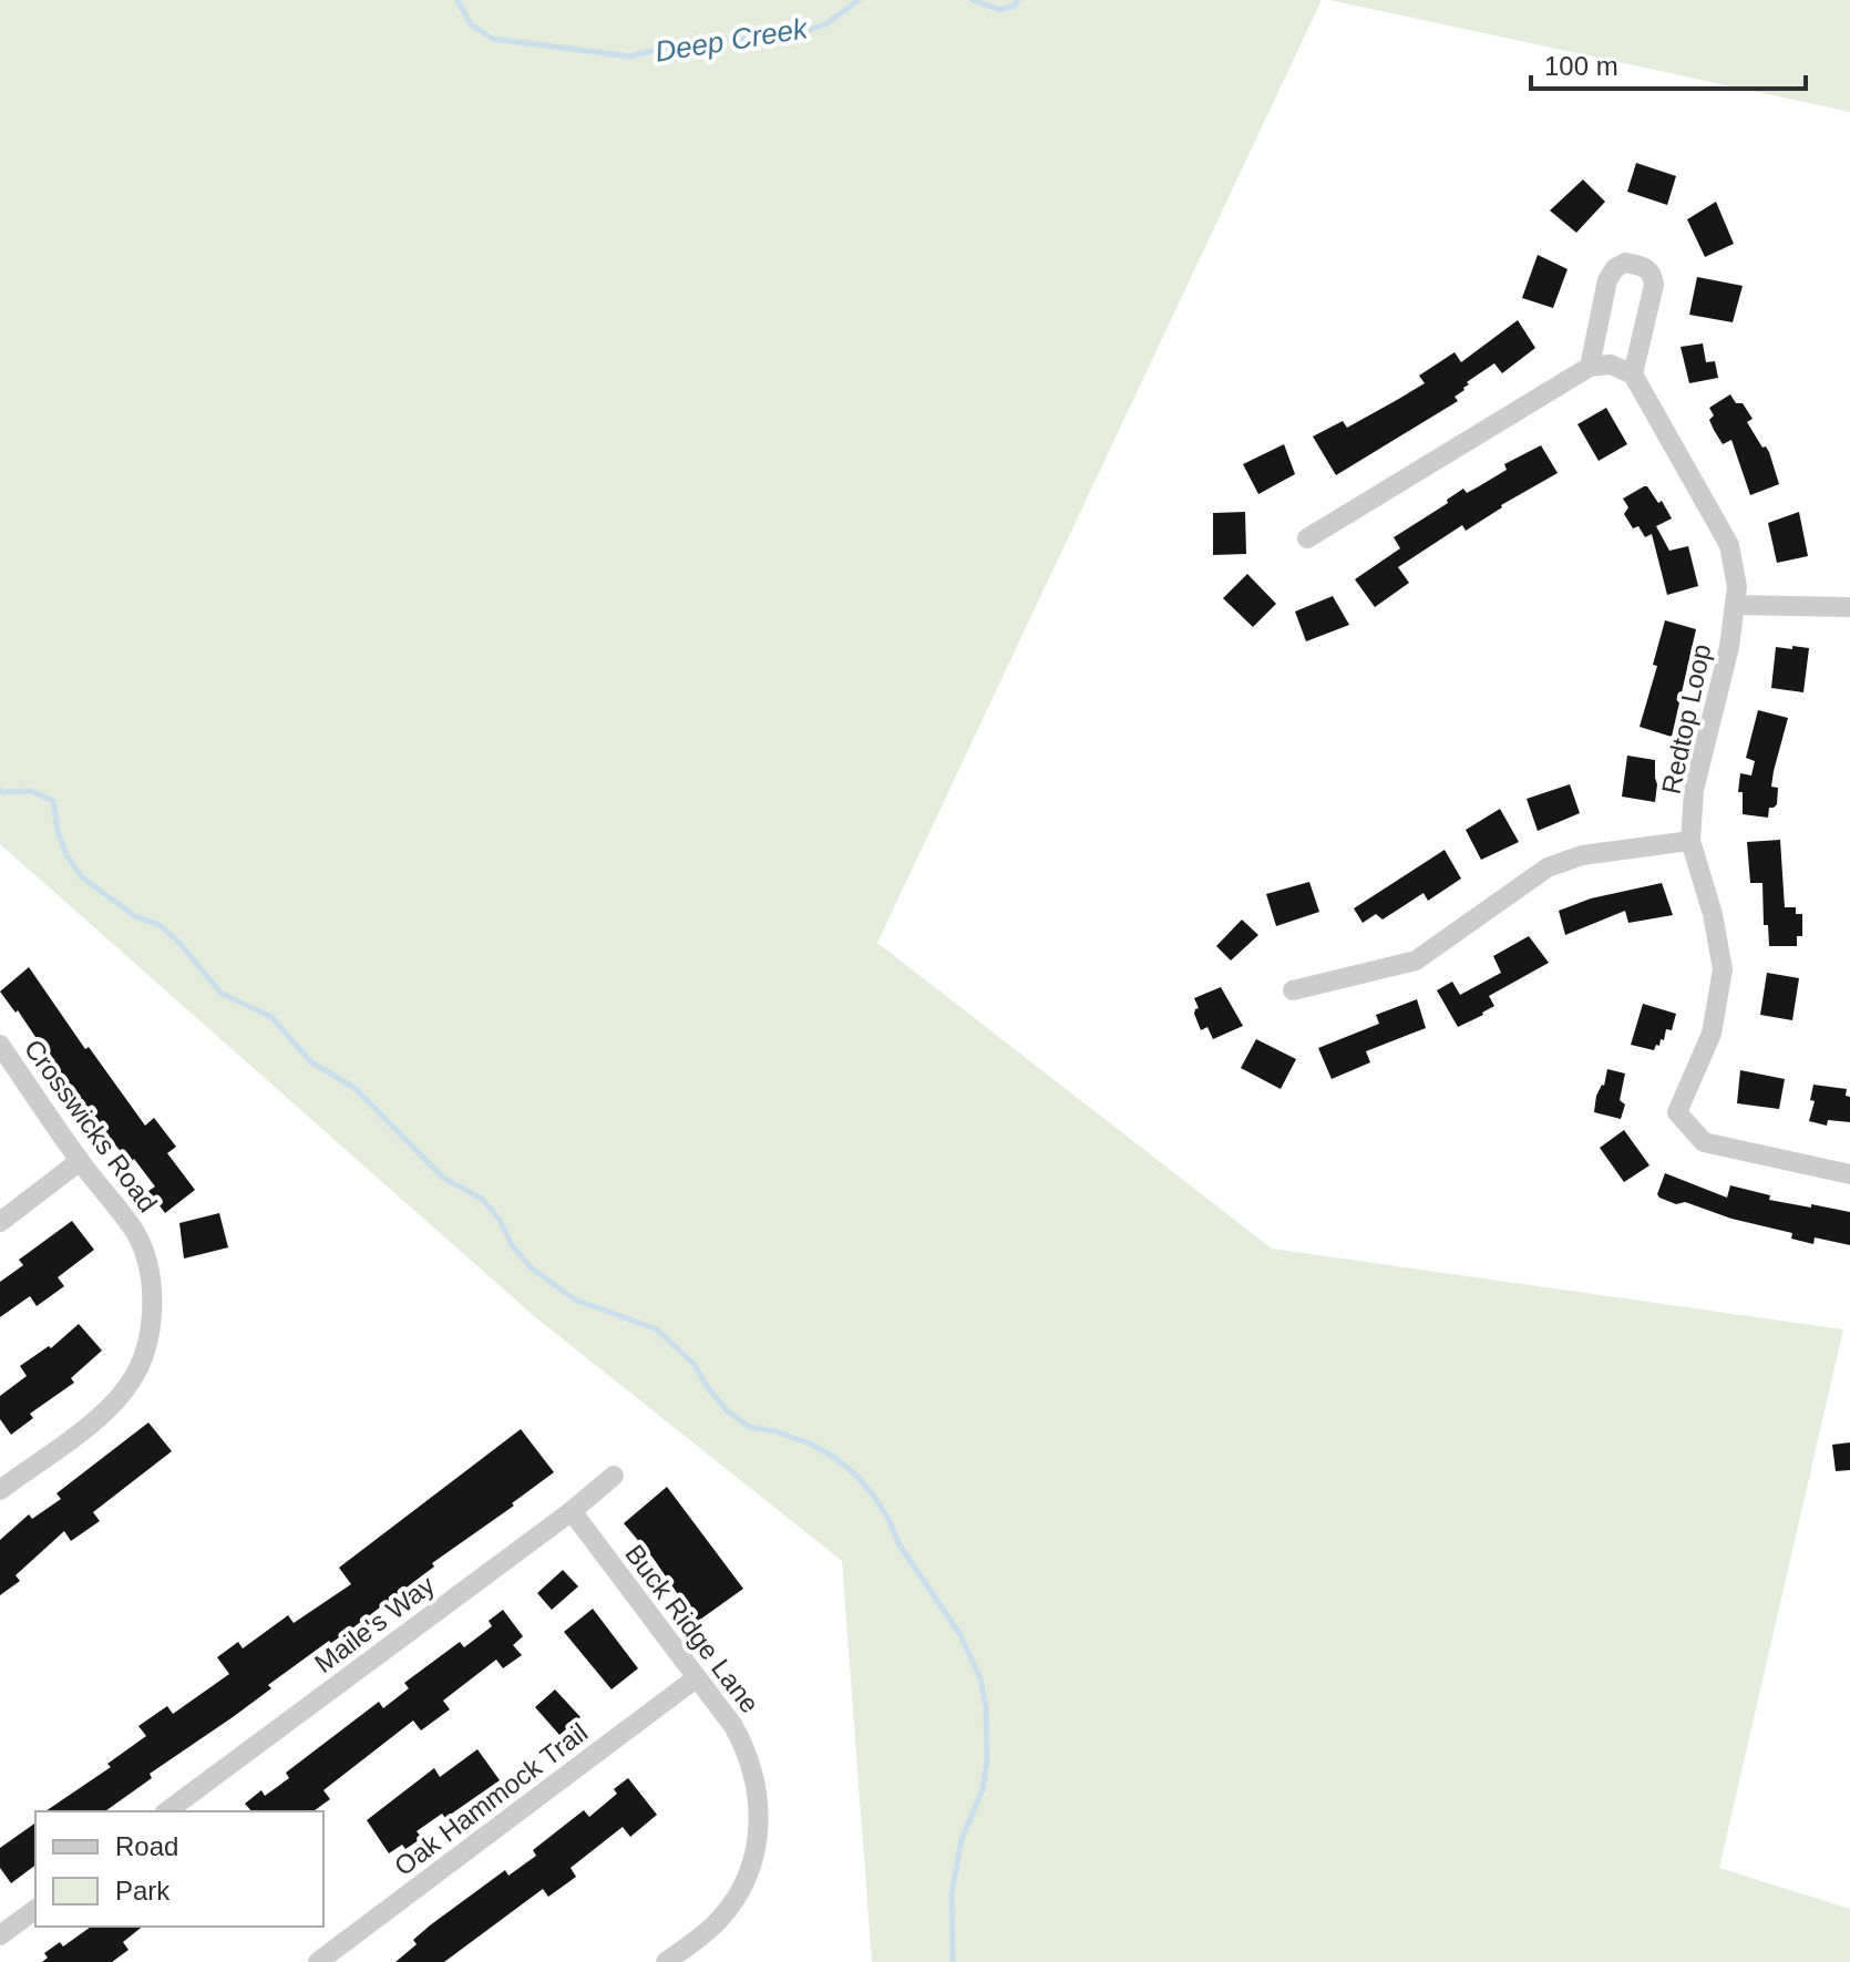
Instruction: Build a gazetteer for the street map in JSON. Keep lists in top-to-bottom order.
{
  "streets": {
    "street": [
      "Redtop Loop",
      "Crosswicks Road",
      "Maile's Way",
      "Buck Ridge Lane",
      "Oak Hammock Trail"
    ]
  },
  "crossings": [
    ["Maile's Way", "Buck Ridge Lane"],
    ["Buck Ridge Lane", "Oak Hammock Trail"]
  ],
  "water": ["Deep Creek"],
  "legend": ["Road", "Park"],
  "scale_bar": "100 m"
}
